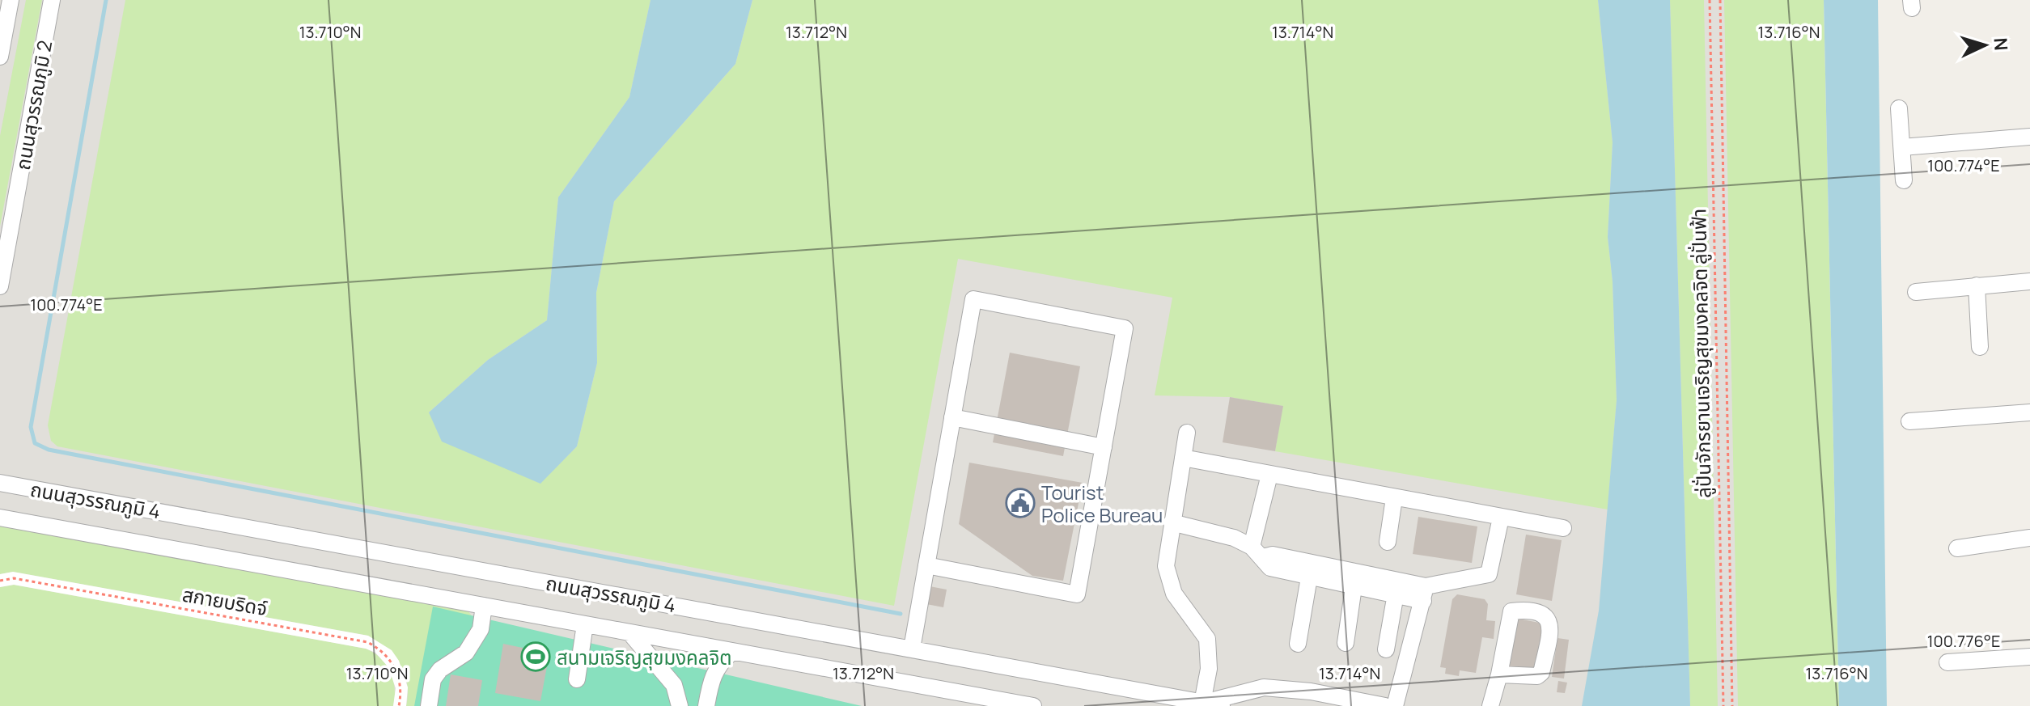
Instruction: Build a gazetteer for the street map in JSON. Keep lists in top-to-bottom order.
{
  "streets": {
    "street": ["ถนนสุวรรณภูมิ 2", "ถนนสุวรรณภูมิ 4"],
    "path": ["ลู่ปั่นจักรยานเจริญสุขมงคลจิต ลู่ปั่นฟ้า", "สกายบริดจ์"]
  },
  "places": {
    "public building": ["Tourist Police Bureau"],
    "sports": ["สนามเจริญสุขมงคลจิต"]
  },
  "north": "right",
  "coordinates": [
    "13.710°N",
    "13.712°N",
    "13.714°N",
    "13.716°N",
    "100.774°E",
    "100.776°E"
  ]
}
